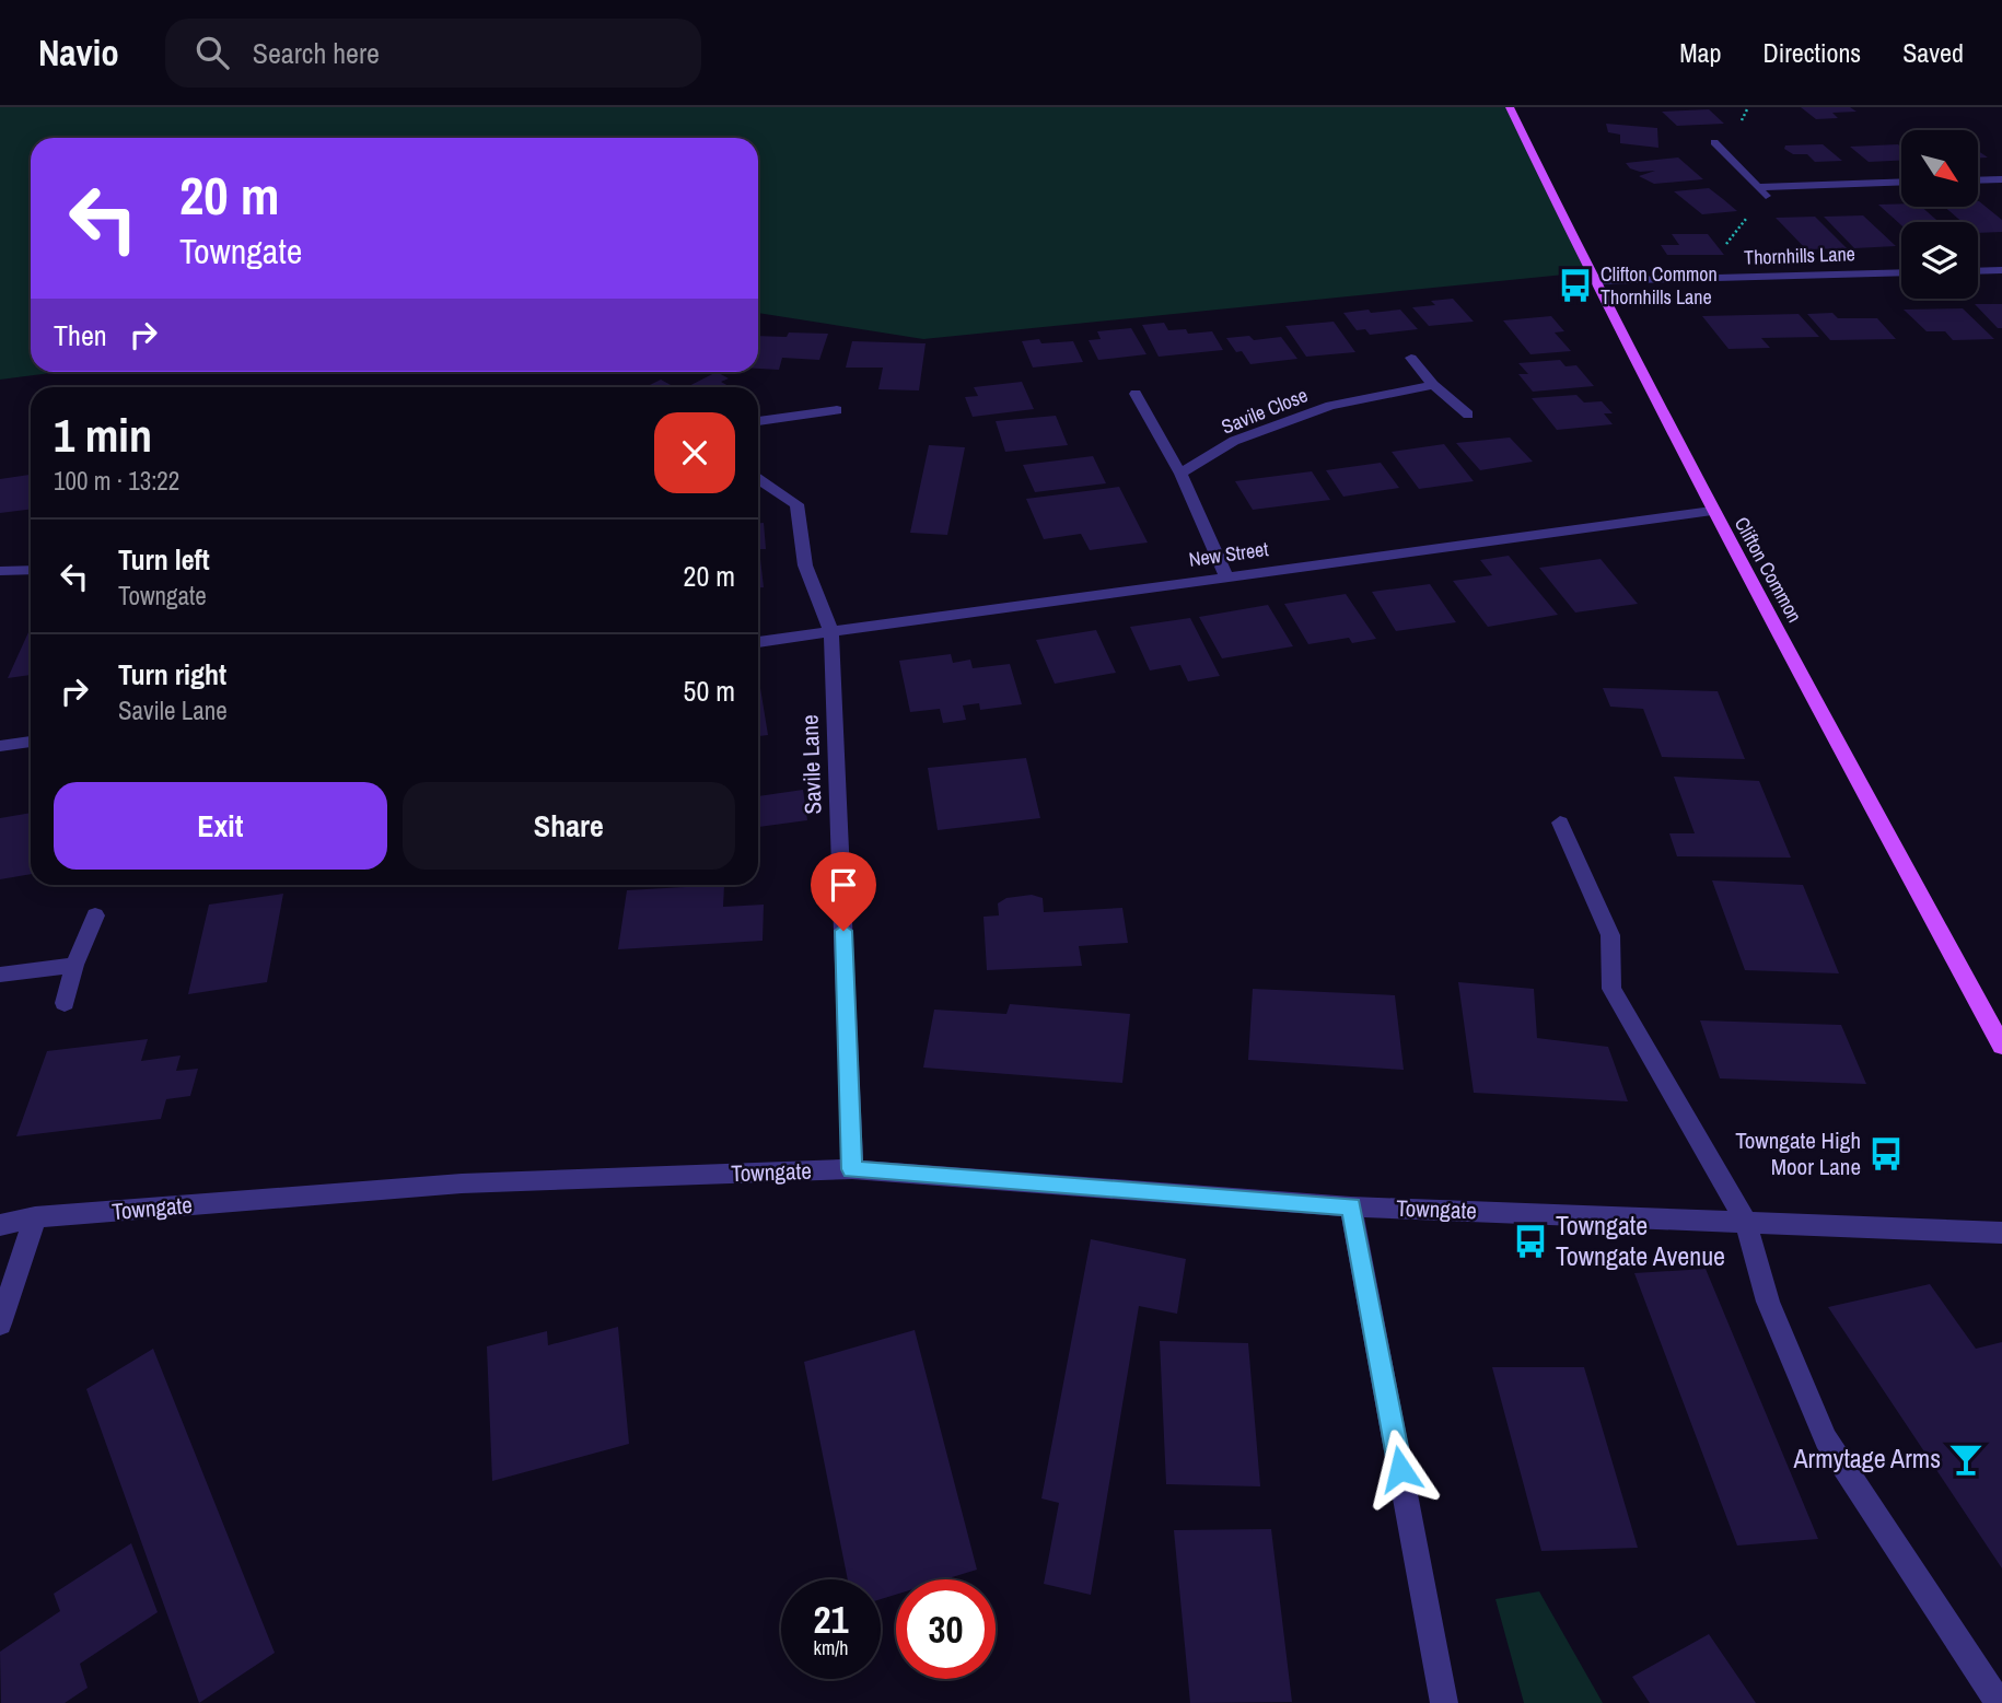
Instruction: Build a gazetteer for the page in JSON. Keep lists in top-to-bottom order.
{
  "streets": {
    "main road": ["Clifton Common"],
    "street": [
      "Thornhills Lane",
      "Savile Close",
      "New Street",
      "Savile Lane",
      "Towngate"
    ]
  },
  "crossings": [
    ["Thornhills Lane", "Clifton Common"],
    ["New Street", "Clifton Common"],
    ["New Street", "Savile Lane"],
    ["Savile Lane", "Towngate"]
  ],
  "places": {
    "bus stop": ["Clifton Common Thornhills Lane", "Towngate High Moor Lane", "Towngate Towngate Avenue"],
    "bar": ["Armytage Arms"]
  },
  "north": "bottom right",
  "page": {
    "header": "Navio",
    "search": "Search here",
    "nav": ["Map", "Directions", "Saved"],
    "turn": ["20 m", "Towngate"],
    "then": "Then",
    "heading": ["1 min", "100 m · 13:22"],
    "list": [
      {
        "name": "Turn left",
        "note": "Towngate",
        "value": "20 m"
      },
      {
        "name": "Turn right",
        "note": "Savile Lane",
        "value": "50 m"
      }
    ],
    "buttons": ["Exit", "Share"],
    "speed": "21 km/h",
    "limit": "30"
  }
}
